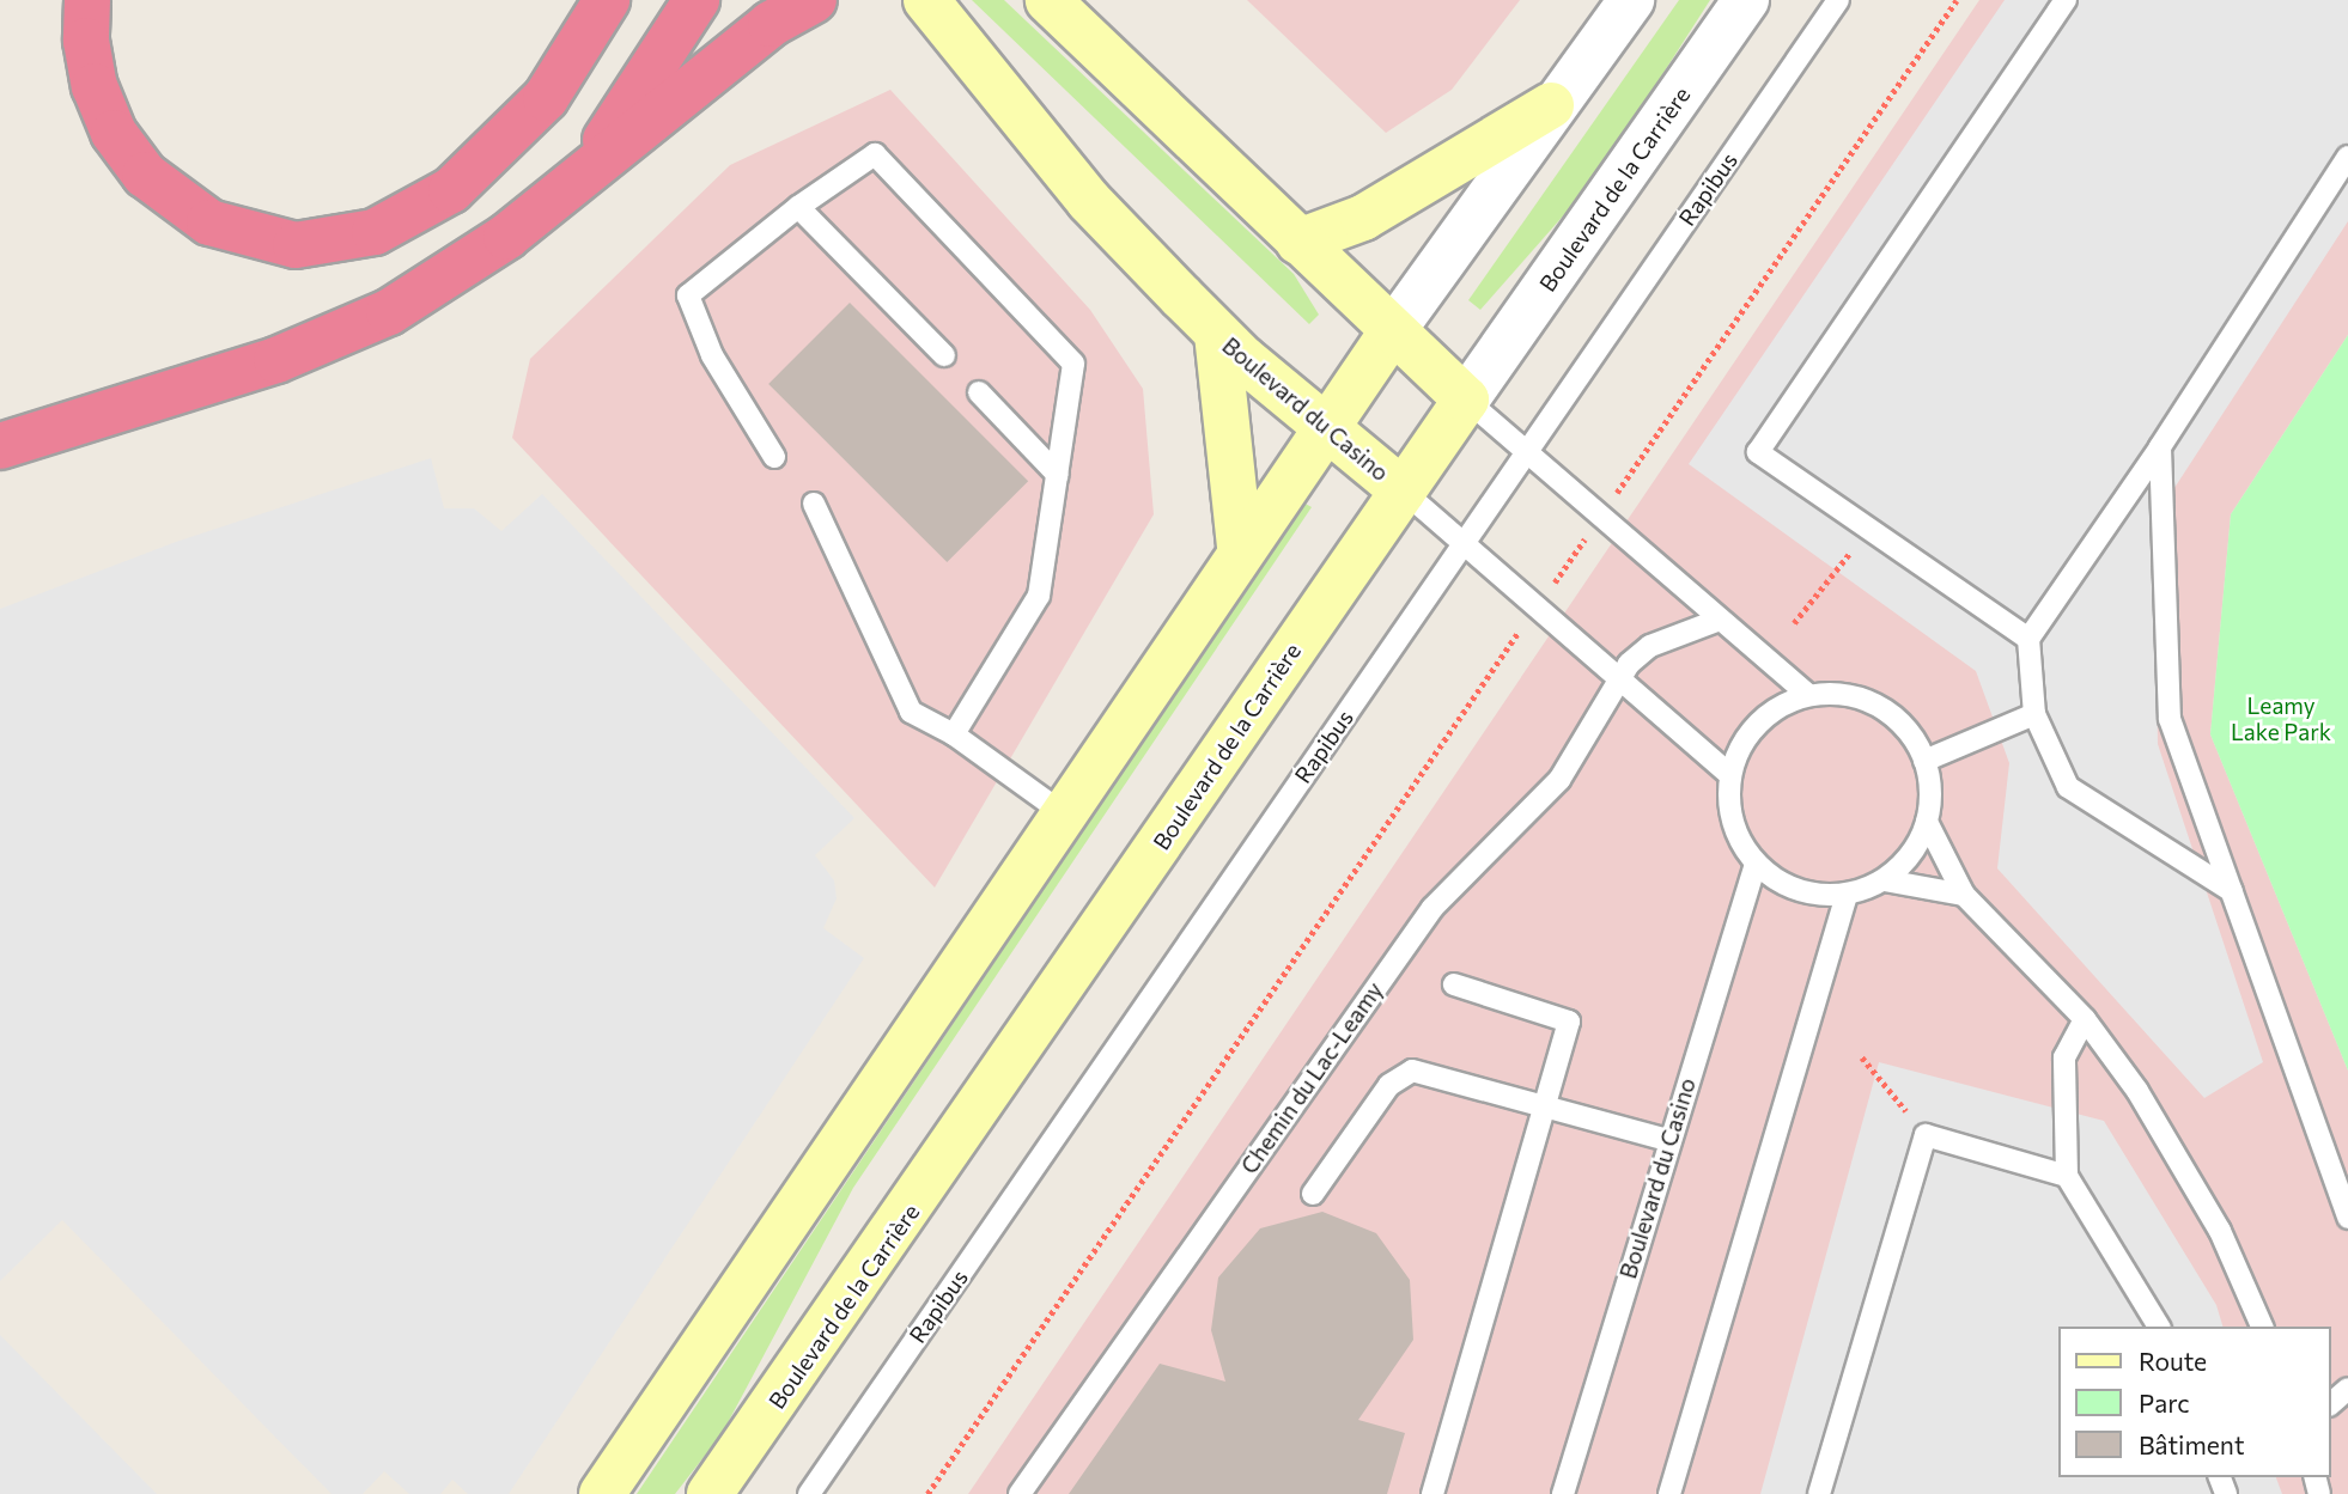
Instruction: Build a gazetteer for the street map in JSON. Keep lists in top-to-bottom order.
{
  "streets": {
    "main road": ["Boulevard de la Carrière", "Boulevard du Casino"],
    "lane": ["Rapibus", "Chemin du Lac-Leamy"]
  },
  "crossings": [
    ["Boulevard de la Carrière", "Boulevard du Casino"],
    ["Rapibus", "Boulevard du Casino"],
    ["Boulevard du Casino", "Chemin du Lac-Leamy"]
  ],
  "parks": ["Leamy Lake Park"],
  "legend": ["Route", "Parc", "Bâtiment"]
}
